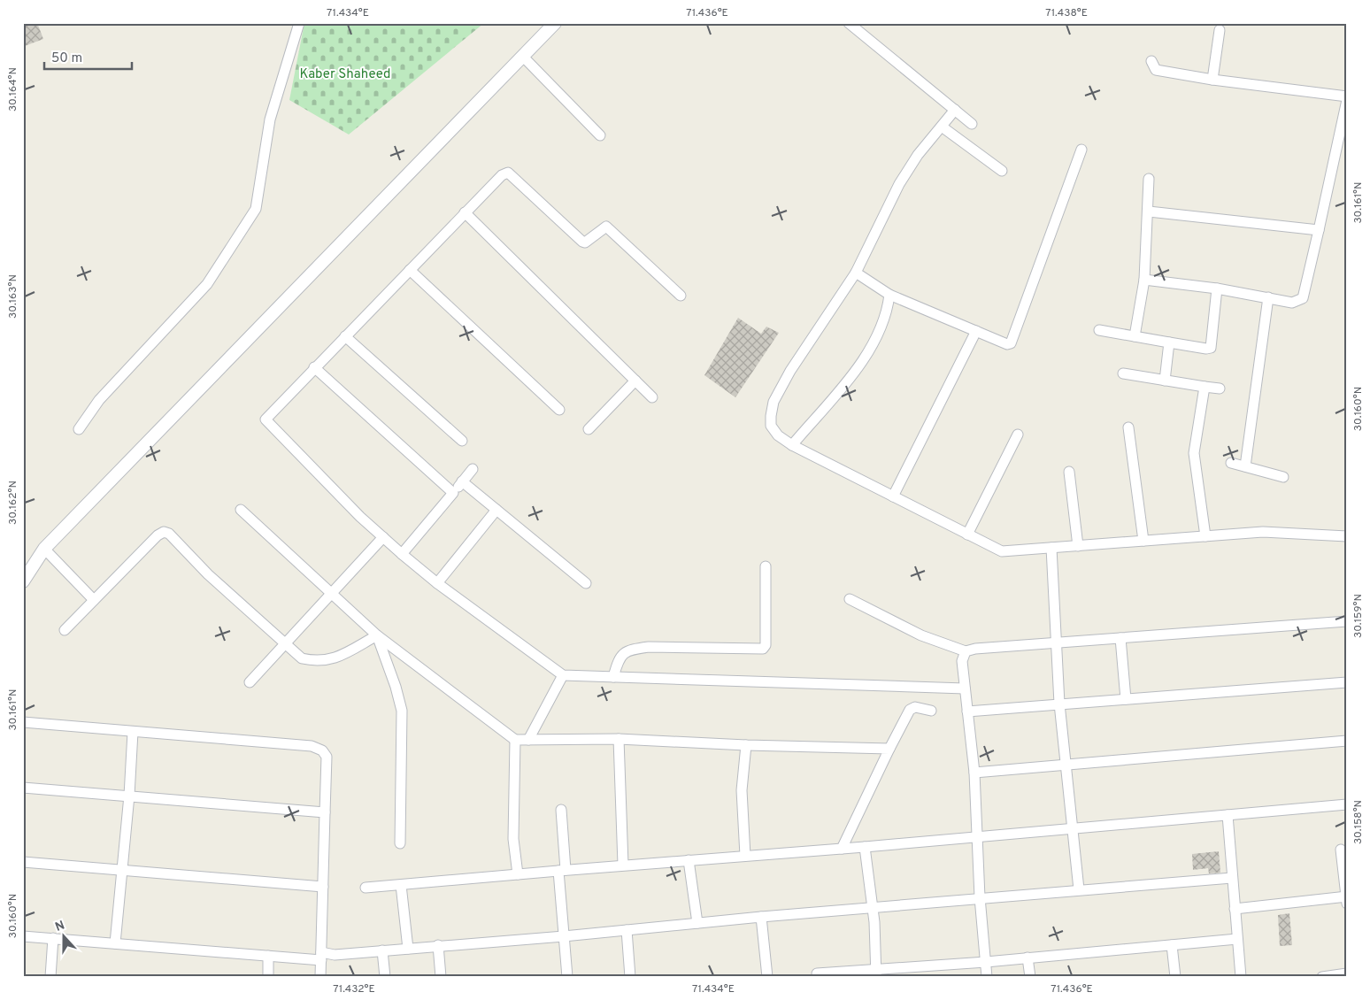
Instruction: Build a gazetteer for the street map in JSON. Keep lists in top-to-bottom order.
{
  "parks": ["Kaber Shaheed"],
  "scale_bar": "50 m",
  "north": "top",
  "coordinates": [
    "71.434°E",
    "71.436°E",
    "71.438°E",
    "30.164°N",
    "30.161°N",
    "30.163°N",
    "30.160°N",
    "30.162°N",
    "30.159°N",
    "30.158°N",
    "71.432°E"
  ]
}
